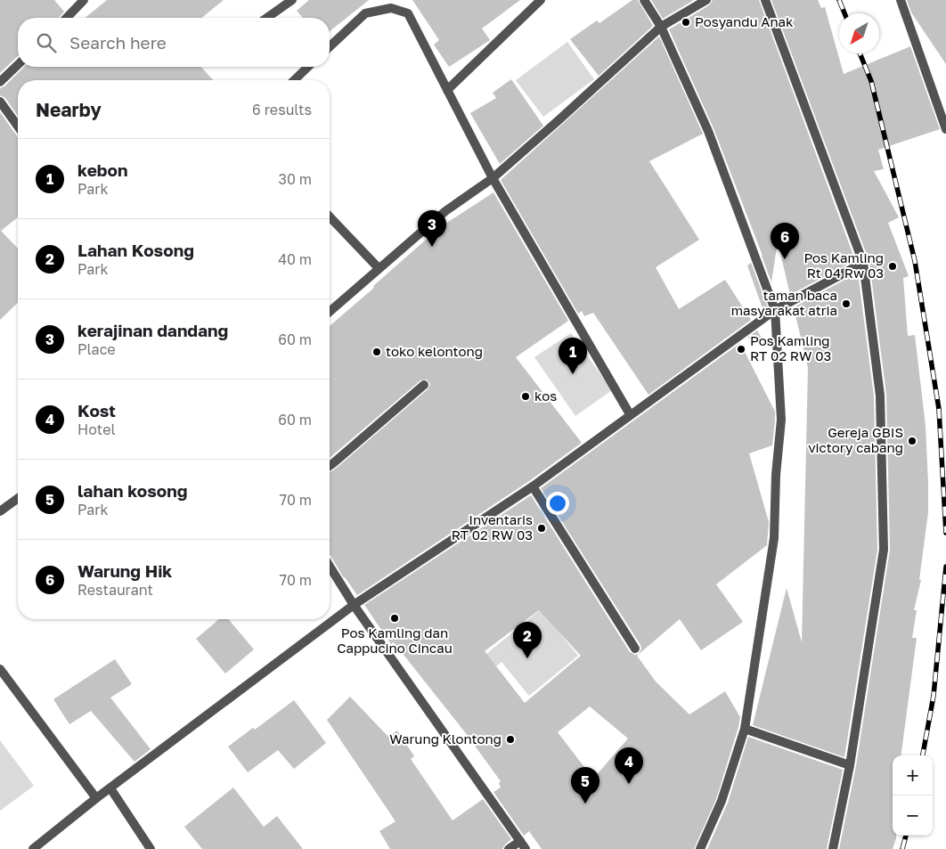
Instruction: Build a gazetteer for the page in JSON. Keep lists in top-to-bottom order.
{
  "places": [
    "Posyandu Anak",
    "Pos Kamling Rt 04 Rw 03",
    "taman baca masyarakat atria",
    "Pos Kamling RT 02 RW 03",
    "toko kelontong",
    "kos",
    "Gereja GBIS victory cabang",
    "Inventaris RT 02 RW 03",
    "Pos Kamling dan Cappucino Cincau",
    "Warung Klontong"
  ],
  "north": "bottom left",
  "page": {
    "search": "Search here",
    "heading": ["Nearby", "6 results"],
    "list": [
      {
        "mark": "1",
        "name": "kebon",
        "note": "Park",
        "value": "30 m"
      },
      {
        "mark": "2",
        "name": "Lahan Kosong",
        "note": "Park",
        "value": "40 m"
      },
      {
        "mark": "3",
        "name": "kerajinan dandang",
        "note": "Place",
        "value": "60 m"
      },
      {
        "mark": "4",
        "name": "Kost",
        "note": "Hotel",
        "value": "60 m"
      },
      {
        "mark": "5",
        "name": "lahan kosong",
        "note": "Park",
        "value": "70 m"
      },
      {
        "mark": "6",
        "name": "Warung Hik",
        "note": "Restaurant",
        "value": "70 m"
      }
    ],
    "pins": [
      "3",
      "6",
      "1",
      "2",
      "4",
      "5"
    ],
    "map_buttons": ["+", "−"]
  }
}
